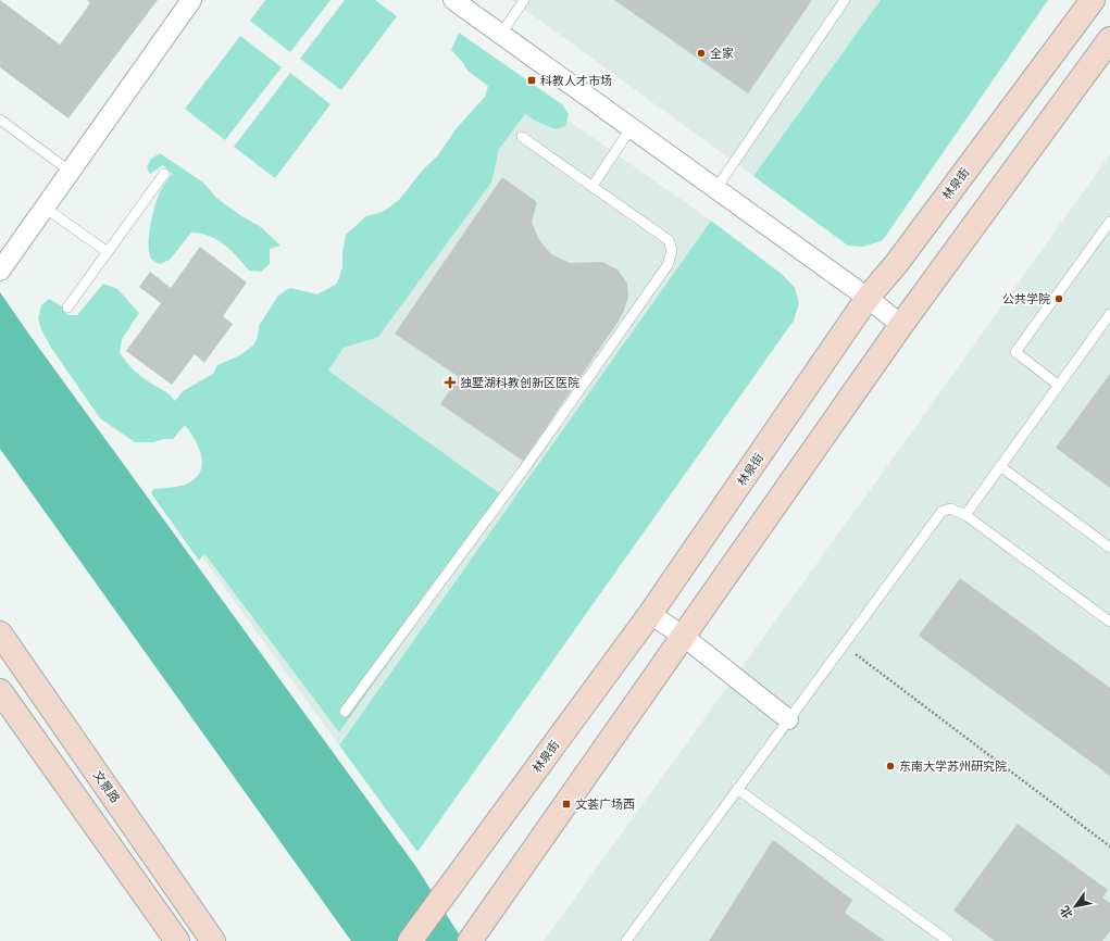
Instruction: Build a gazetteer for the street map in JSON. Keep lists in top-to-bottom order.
{
  "streets": {
    "main road": ["林泉街", "文景路"]
  },
  "places": {
    "other": ["全家", "公共学院", "东南大学苏州研究院"],
    "transit": ["科教人才市场", "文荟广场西"],
    "health": ["独墅湖科教创新区医院"]
  },
  "north": "bottom left"
}
